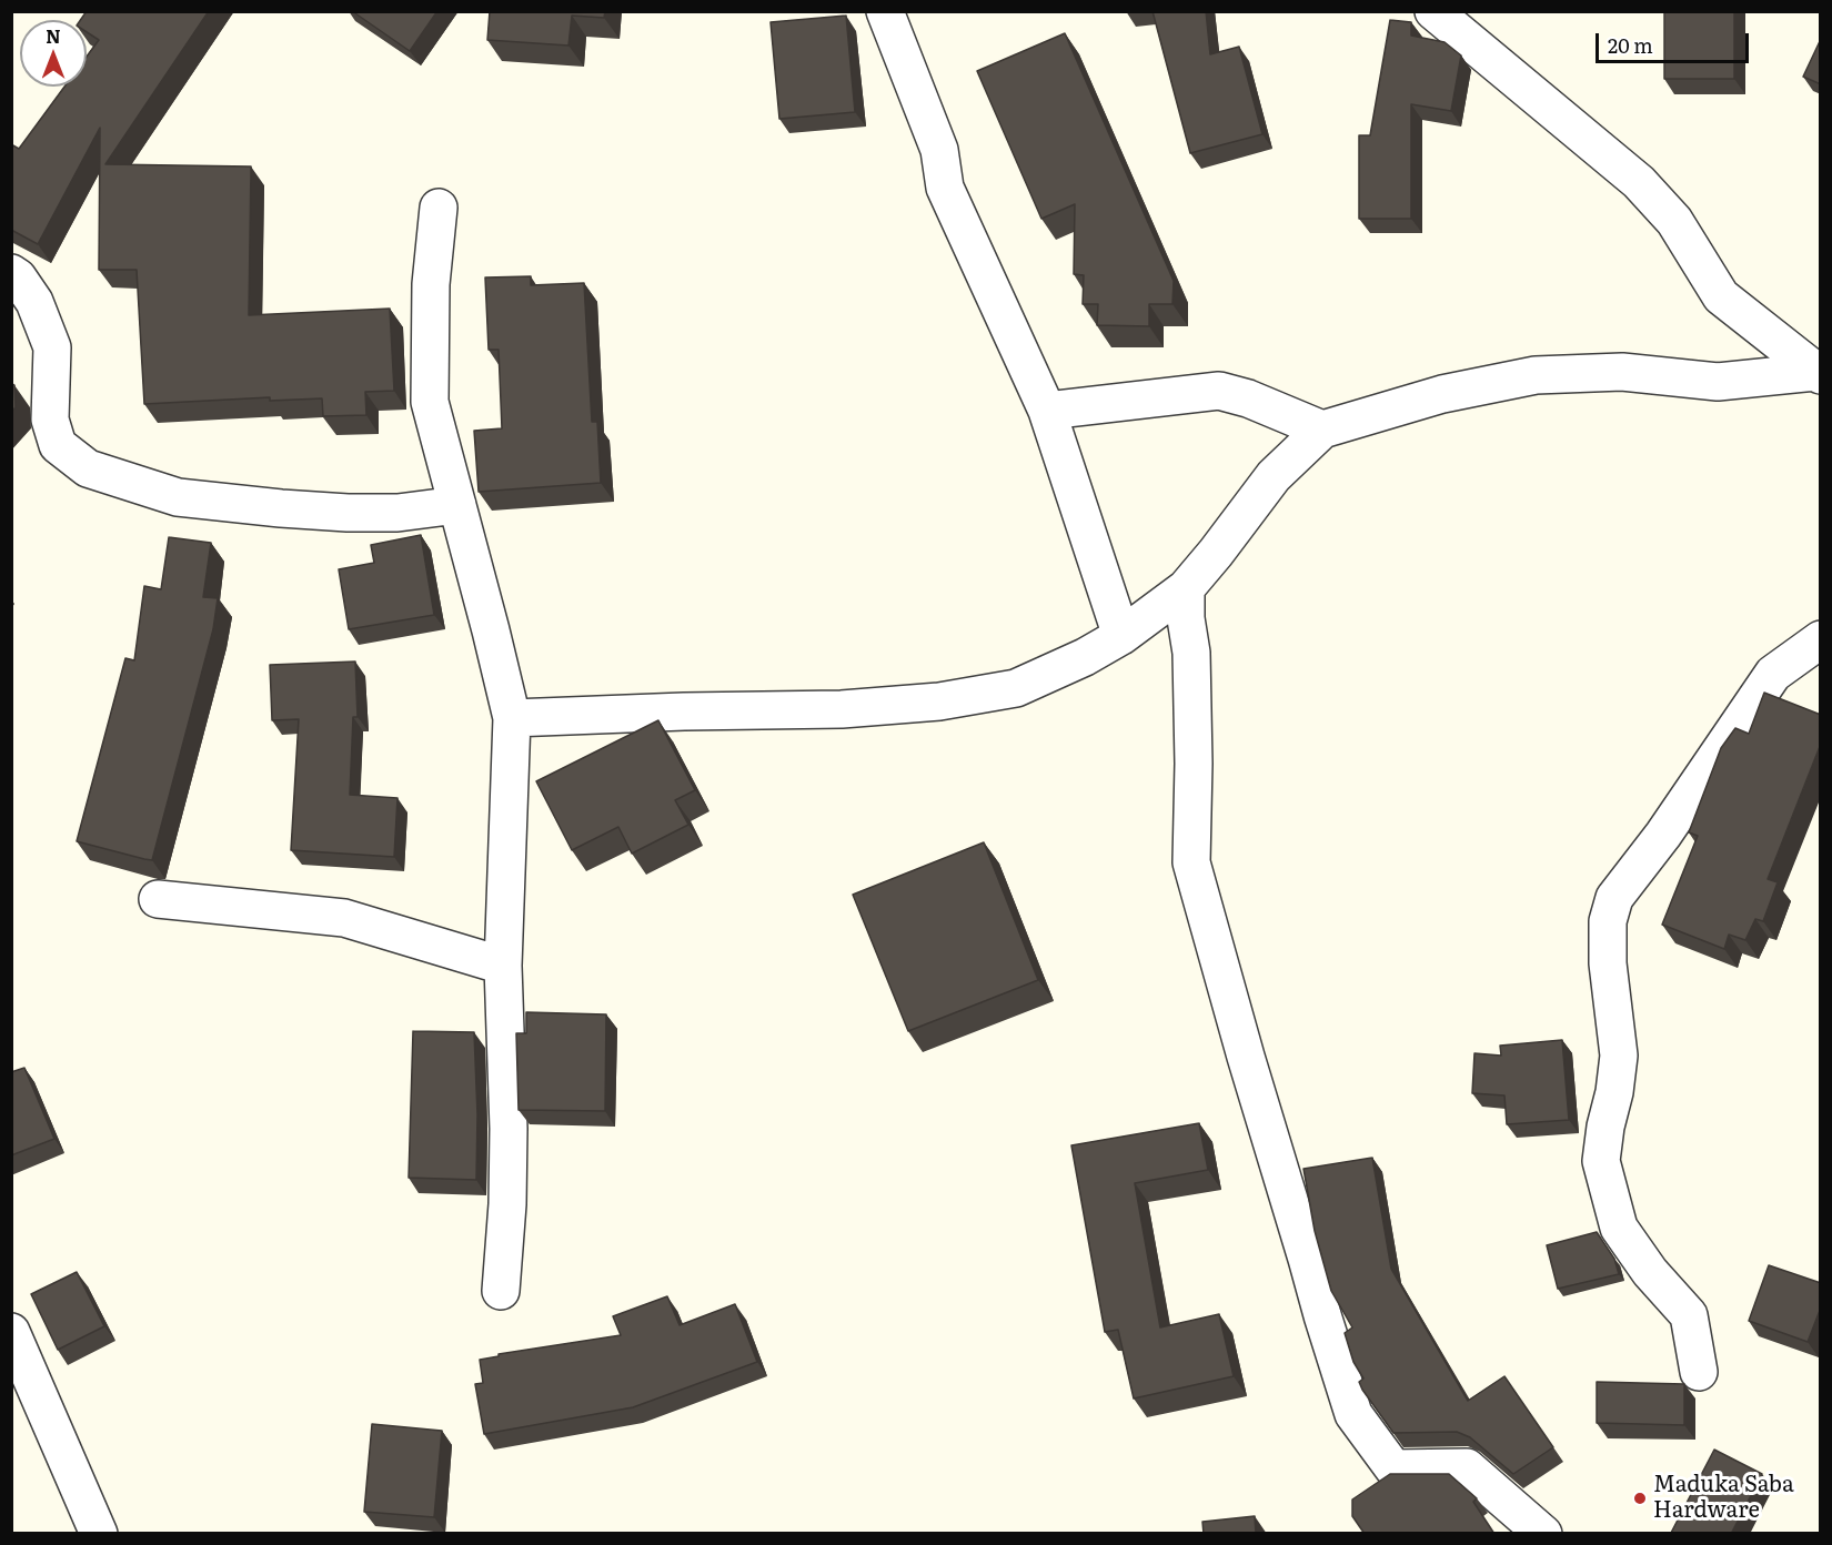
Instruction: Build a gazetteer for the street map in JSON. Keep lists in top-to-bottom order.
{
  "places": ["Maduka Saba Hardware"],
  "scale_bar": "20 m",
  "north": "top"
}
